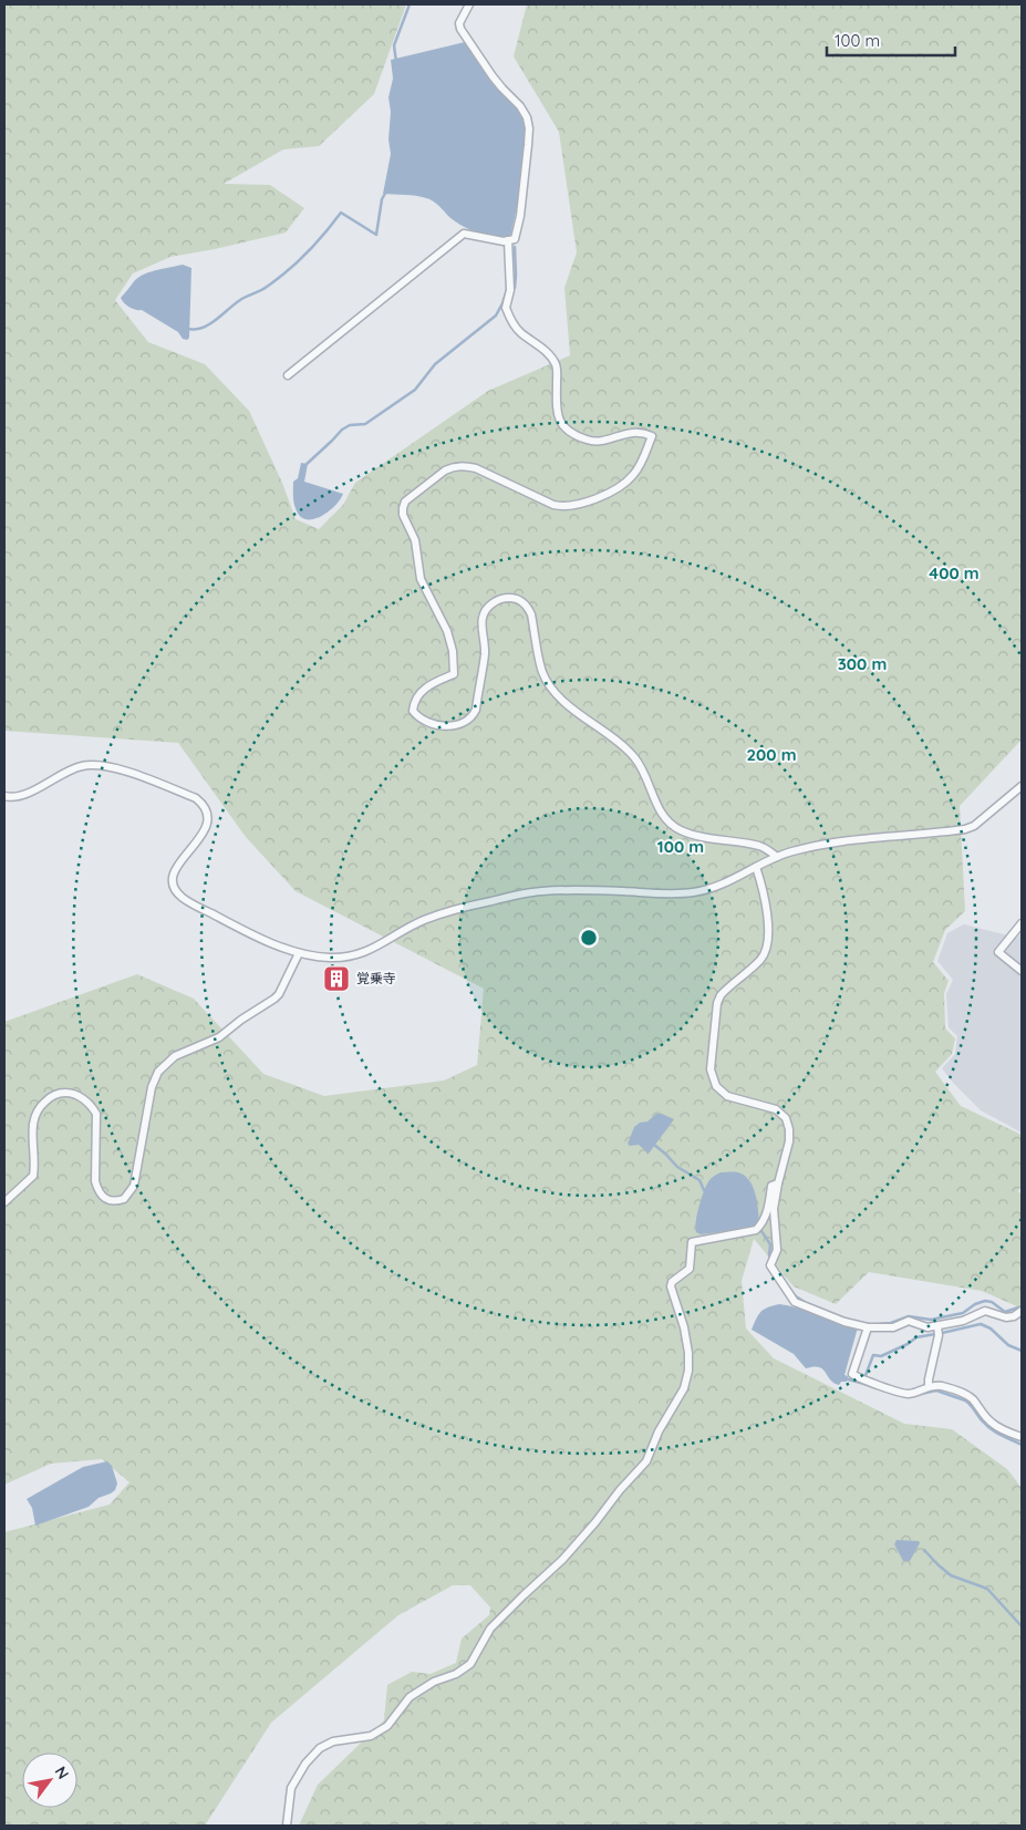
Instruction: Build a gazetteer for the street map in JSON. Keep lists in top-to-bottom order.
{
  "places": {
    "building": ["覚乗寺"]
  },
  "scale_bar": "100 m",
  "north": "top right",
  "rings": [
    "400 m",
    "300 m",
    "200 m",
    "100 m"
  ]
}
